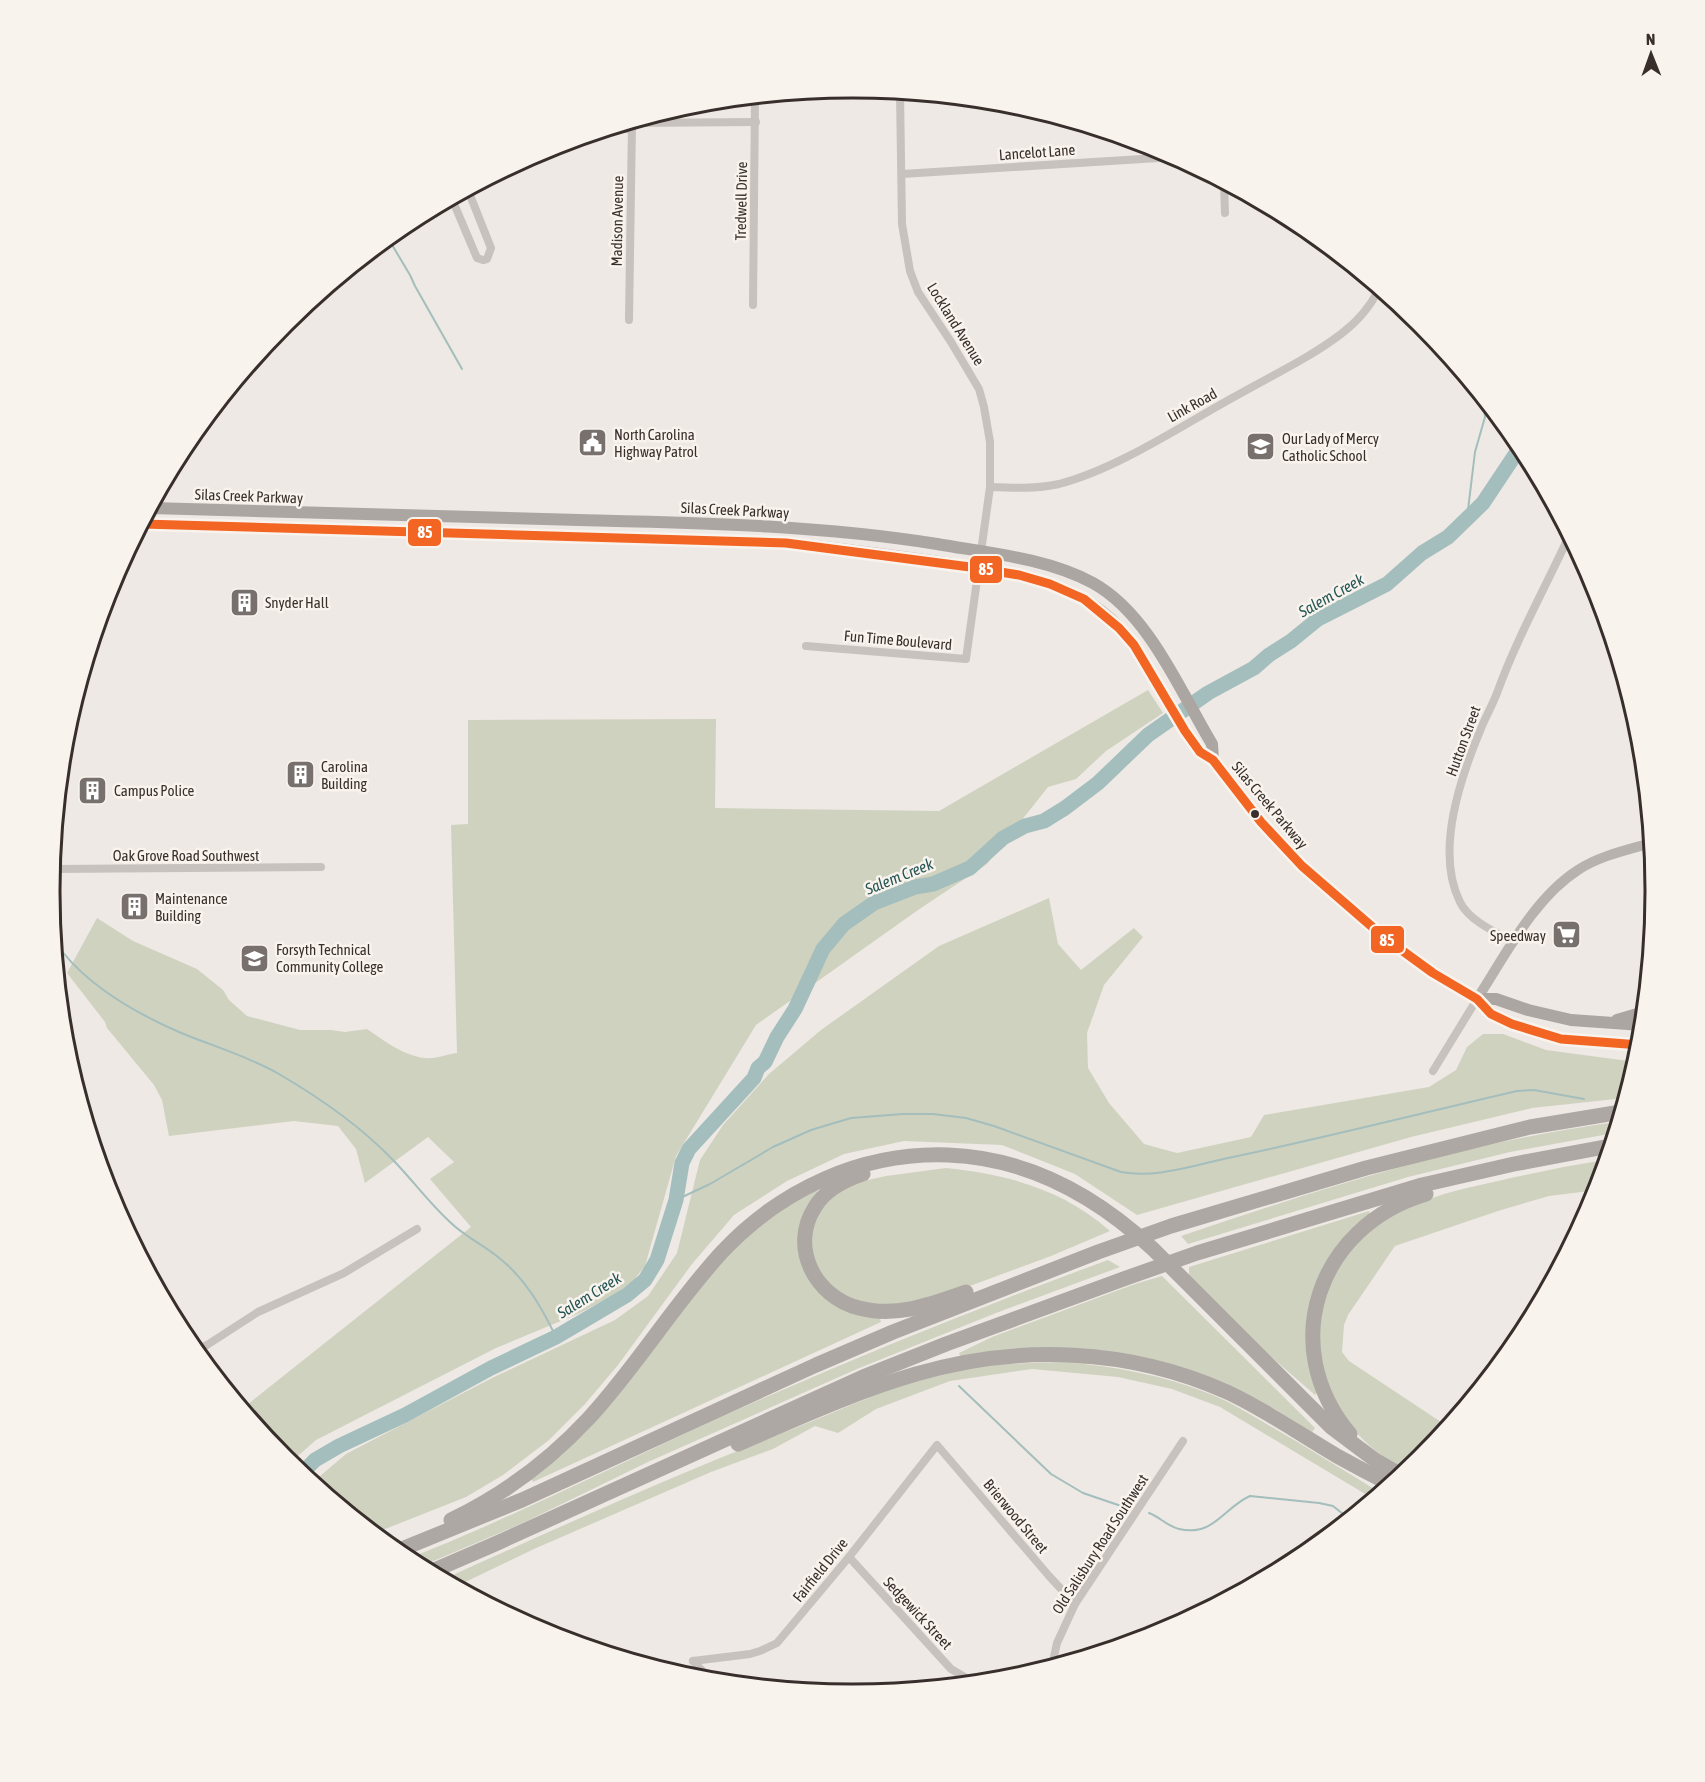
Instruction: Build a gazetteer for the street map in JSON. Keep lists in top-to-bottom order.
{
  "streets": {
    "main road": ["Silas Creek Parkway"],
    "street": [
      "Lancelot Lane",
      "Tredwell Drive",
      "Madison Avenue",
      "Lockland Avenue",
      "Link Road",
      "Fun Time Boulevard",
      "Hutton Street",
      "Oak Grove Road Southwest",
      "Brierwood Street",
      "Old Salisbury Road Southwest",
      "Fairfield Drive",
      "Sedgewick Street"
    ]
  },
  "crossings": [
    ["Lancelot Lane", "Lockland Avenue"],
    ["Lockland Avenue", "Link Road"],
    ["Lockland Avenue", "Silas Creek Parkway"],
    ["Lockland Avenue", "Fun Time Boulevard"],
    ["Silas Creek Parkway", "Fun Time Boulevard"],
    ["Brierwood Street", "Old Salisbury Road Southwest"],
    ["Brierwood Street", "Fairfield Drive"],
    ["Fairfield Drive", "Sedgewick Street"]
  ],
  "water": ["Salem Creek"],
  "places": {
    "public building": ["North Carolina Highway Patrol"],
    "school or university": ["Our Lady of Mercy Catholic School", "Forsyth Technical Community College"],
    "building": [
      "Snyder Hall",
      "Carolina Building",
      "Campus Police",
      "Maintenance Building"
    ],
    "supermarket": ["Speedway"]
  },
  "lines": ["transit line 85"],
  "north": "top"
}
